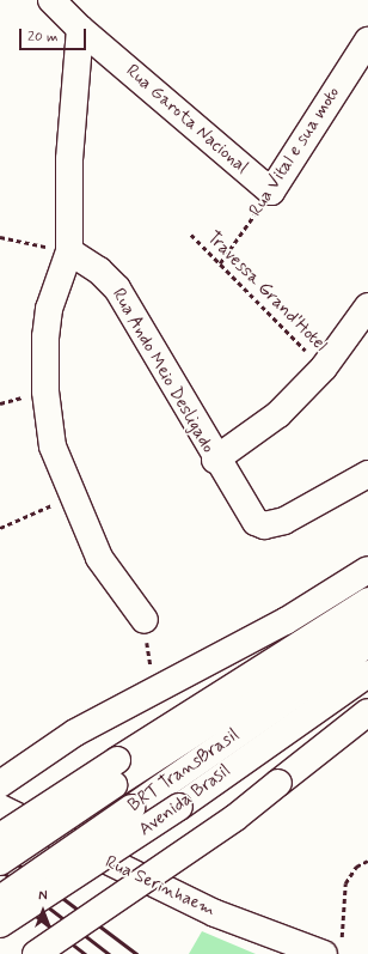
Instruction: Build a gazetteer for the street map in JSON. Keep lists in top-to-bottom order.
{
  "streets": {
    "main road": [
      "Rua Garota Nacional",
      "Rua Vital e sua moto",
      "Rua Ando Meio Desligado",
      "BRT TransBrasil",
      "Avenida Brasil",
      "Rua Serinhaem"
    ],
    "path": ["Travessa Grand'Hotel"]
  },
  "crossings": [
    ["Rua Garota Nacional", "Rua Vital e sua moto"],
    ["Rua Vital e sua moto", "Travessa Grand'Hotel"]
  ],
  "scale_bar": "20 m",
  "north": "top"
}
